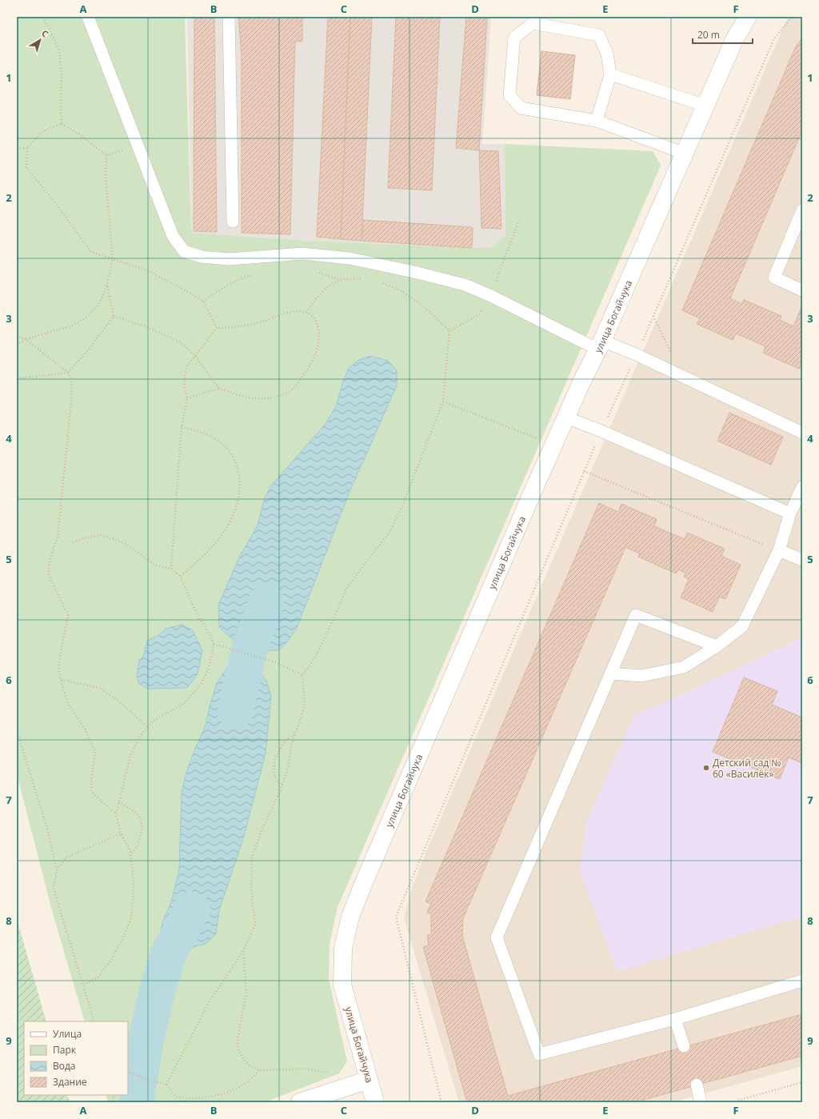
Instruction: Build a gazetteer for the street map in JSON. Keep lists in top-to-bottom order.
{
  "streets": {
    "street": ["улица Богайчука"]
  },
  "places": ["Детский сад № 60 «Василёк»"],
  "legend": [
    "Улица",
    "Парк",
    "Вода",
    "Здание"
  ],
  "scale_bar": "20 m",
  "north": "top right",
  "grid": {
    "columns": [
      "A",
      "B",
      "C",
      "D",
      "E",
      "F"
    ],
    "rows": [
      "1",
      "2",
      "3",
      "4",
      "5",
      "6",
      "7",
      "8",
      "9"
    ]
  }
}
